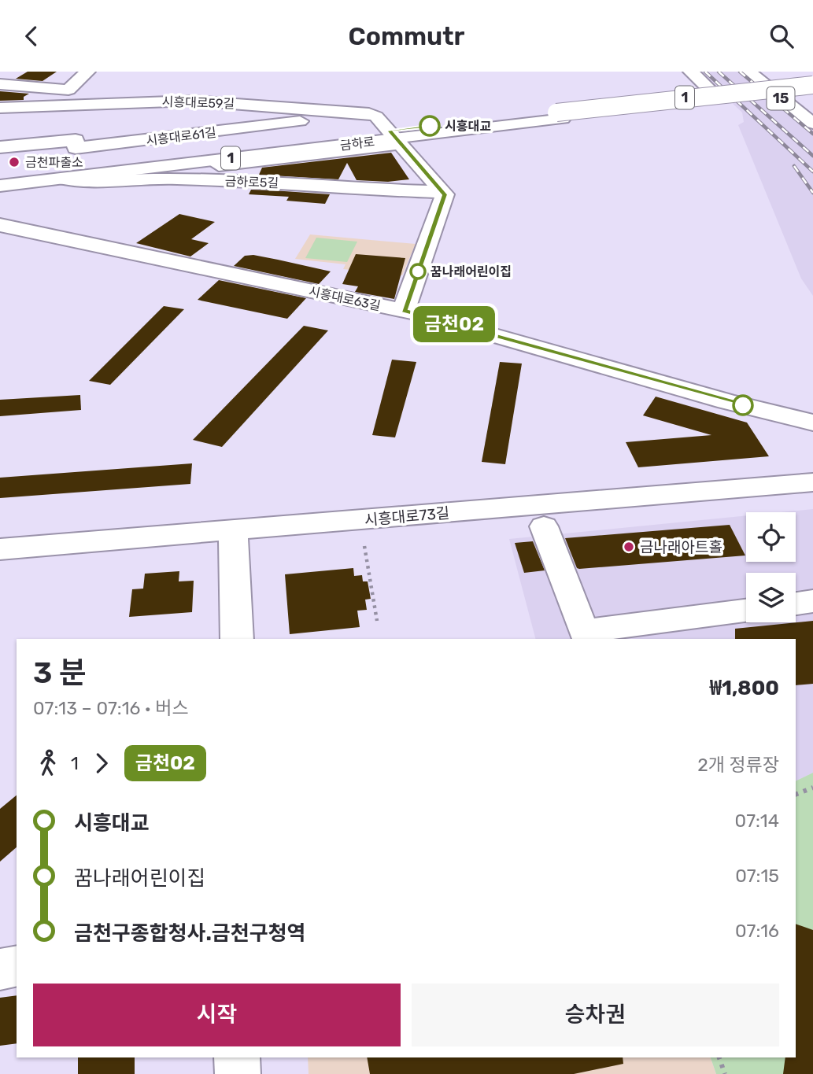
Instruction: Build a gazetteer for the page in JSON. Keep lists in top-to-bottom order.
{
  "streets": {
    "main road": [
      "1",
      "15",
      "시흥대로59길",
      "시흥대로61길",
      "금하로",
      "금하로5길",
      "시흥대로63길",
      "시흥대로73길"
    ]
  },
  "crossings": [
    ["시흥대로59길", "시흥대로61길"],
    ["금하로", "금하로5길"]
  ],
  "places": [
    "시흥대교",
    "금천파출소",
    "꿈나래어린이집",
    "금나래아트홀"
  ],
  "lines": ["bus line 금천02"],
  "page": {
    "header": "Commutr",
    "on_map": "금천02",
    "heading": ["3 분", "07:13 – 07:16 · 버스", "₩1,800"],
    "legs": ["1", "금천02", "2개 정류장"],
    "list": [
      {
        "name": "시흥대교",
        "value": "07:14"
      },
      {
        "name": "꿈나래어린이집",
        "value": "07:15"
      },
      {
        "name": "금천구종합청사.금천구청역",
        "value": "07:16"
      }
    ],
    "buttons": ["시작", "승차권"]
  }
}
